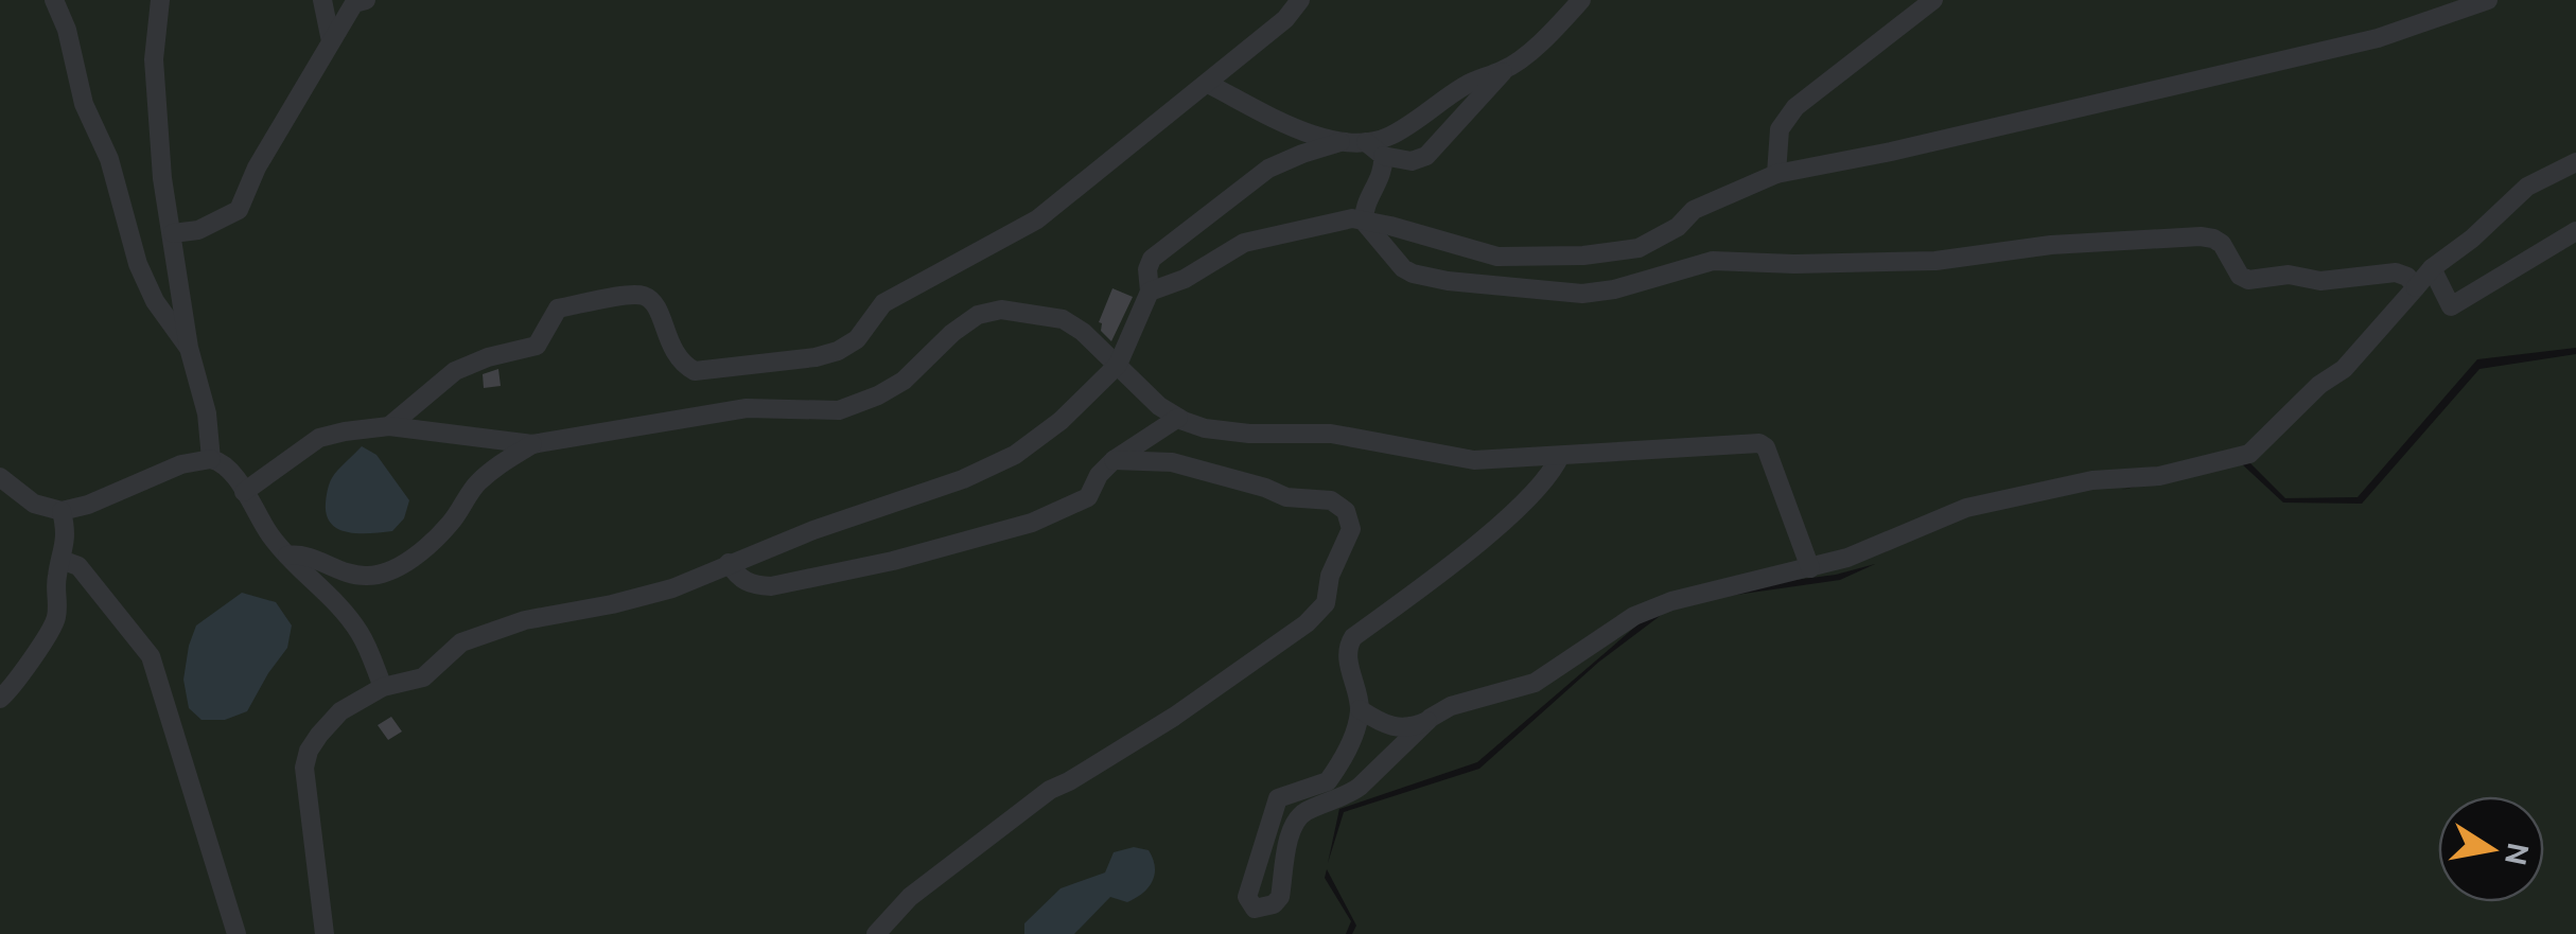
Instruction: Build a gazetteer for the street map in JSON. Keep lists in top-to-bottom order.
{
  "north": "right"
}
